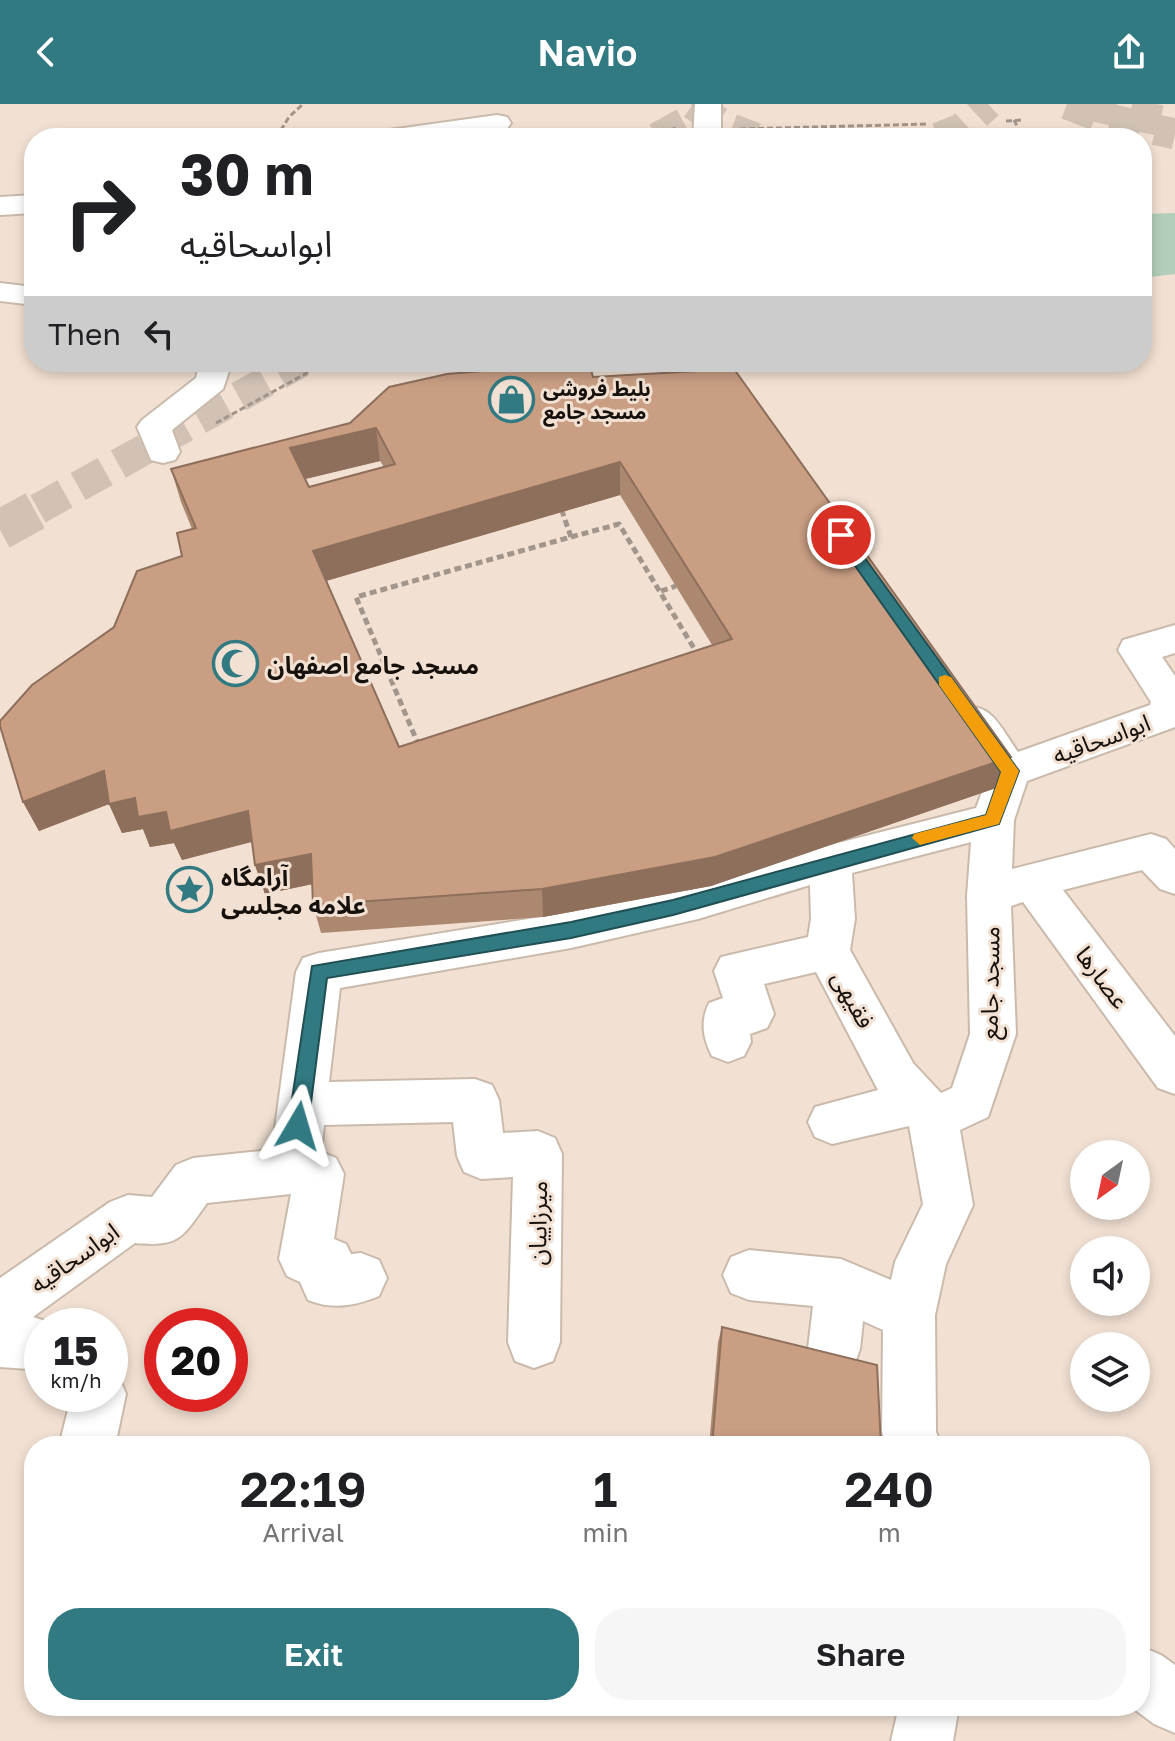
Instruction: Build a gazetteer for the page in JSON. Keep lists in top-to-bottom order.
{
  "streets": {
    "street": [
      "ابواسحاقیه",
      "عصارها",
      "مسجد جامع",
      "فقیهی",
      "میرزاییان"
    ]
  },
  "crossings": [
    ["ابواسحاقیه", "مسجد جامع"],
    ["مسجد جامع", "فقیهی"]
  ],
  "places": {
    "shop": ["بلیط فروشی مسجد جامع"],
    "mosque": ["مسجد جامع اصفهان"],
    "place": ["آرامگاه علامه مجلسی"]
  },
  "north": "bottom left",
  "page": {
    "header": "Navio",
    "turn": ["30 m", "ابواسحاقیه"],
    "then": "Then",
    "speed": "15 km/h",
    "limit": "20",
    "eta": [
      "22:19",
      "Arrival",
      "1",
      "min",
      "240",
      "m"
    ],
    "buttons": ["Exit", "Share"]
  }
}
